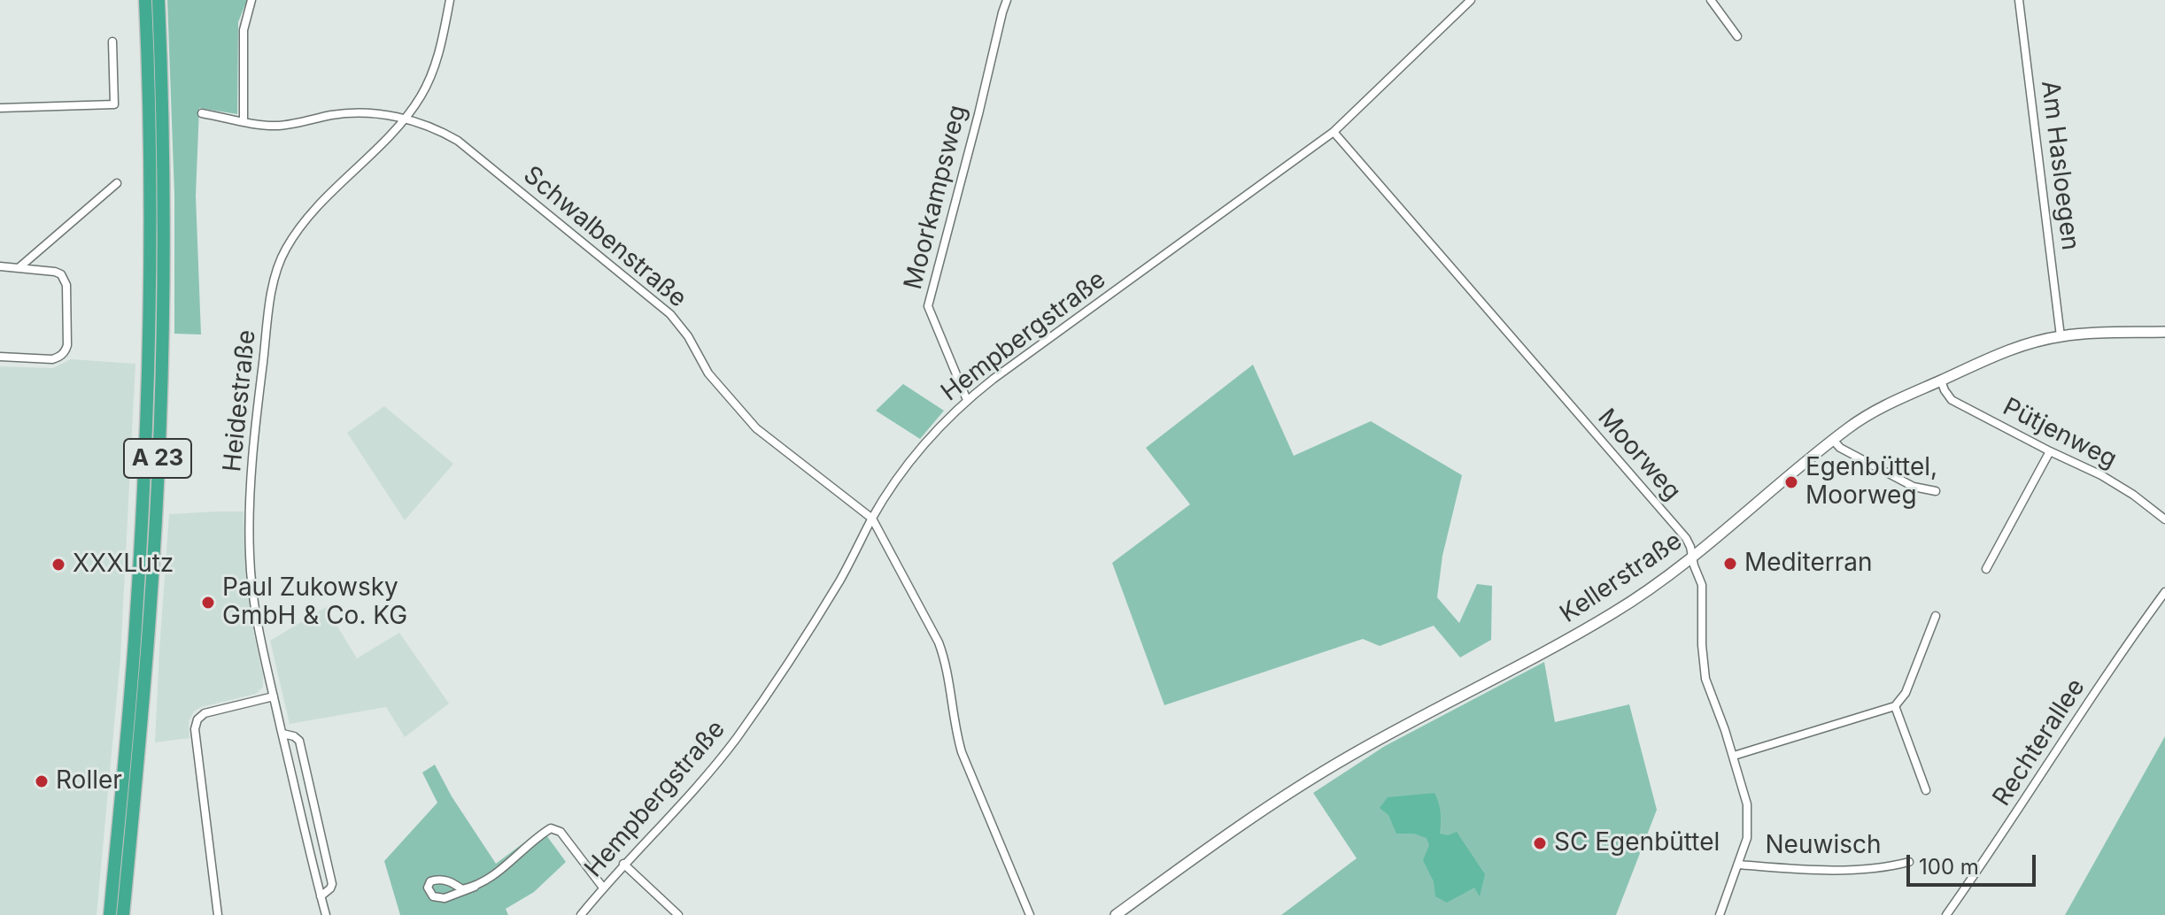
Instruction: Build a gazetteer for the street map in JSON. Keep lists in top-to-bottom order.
{
  "streets": {
    "highway": ["A 23"],
    "main road": ["Kellerstraße"],
    "street": [
      "Am Hasloegen",
      "Moorkampsweg",
      "Schwalbenstraße",
      "Hempbergstraße",
      "Heidestraße",
      "Pütjenweg",
      "Moorweg",
      "Rechterallee",
      "Neuwisch"
    ]
  },
  "crossings": [
    ["Am Hasloegen", "Kellerstraße"],
    ["Moorkampsweg", "Hempbergstraße"],
    ["Schwalbenstraße", "Hempbergstraße"],
    ["Schwalbenstraße", "Heidestraße"],
    ["Hempbergstraße", "Moorweg"],
    ["Pütjenweg", "Kellerstraße"],
    ["Moorweg", "Kellerstraße"],
    ["Moorweg", "Neuwisch"]
  ],
  "places": [
    "Egenbüttel, Moorweg",
    "Mediterran",
    "XXXLutz",
    "Paul Zukowsky GmbH & Co. KG",
    "Roller",
    "SC Egenbüttel"
  ],
  "scale_bar": "100 m"
}
